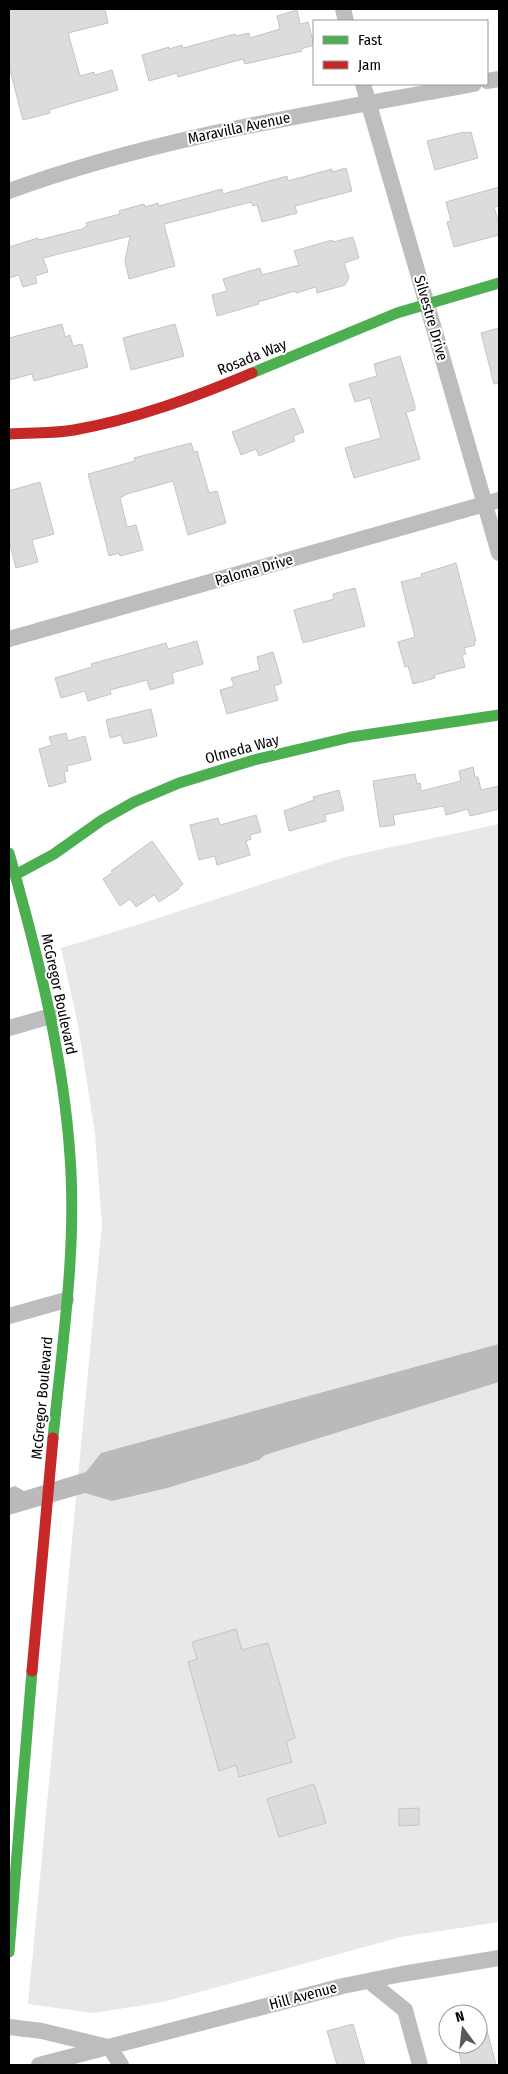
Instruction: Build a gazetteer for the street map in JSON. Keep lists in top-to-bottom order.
{
  "streets": {
    "main road": ["Rosada Way", "Olmeda Way", "McGregor Boulevard"],
    "street": [
      "Maravilla Avenue",
      "Silvestre Drive",
      "Paloma Drive",
      "Hill Avenue"
    ]
  },
  "crossings": [
    ["Maravilla Avenue", "Silvestre Drive"],
    ["Silvestre Drive", "Rosada Way"],
    ["Silvestre Drive", "Paloma Drive"],
    ["Olmeda Way", "McGregor Boulevard"]
  ],
  "legend": ["Fast", "Jam"],
  "north": "top"
}
